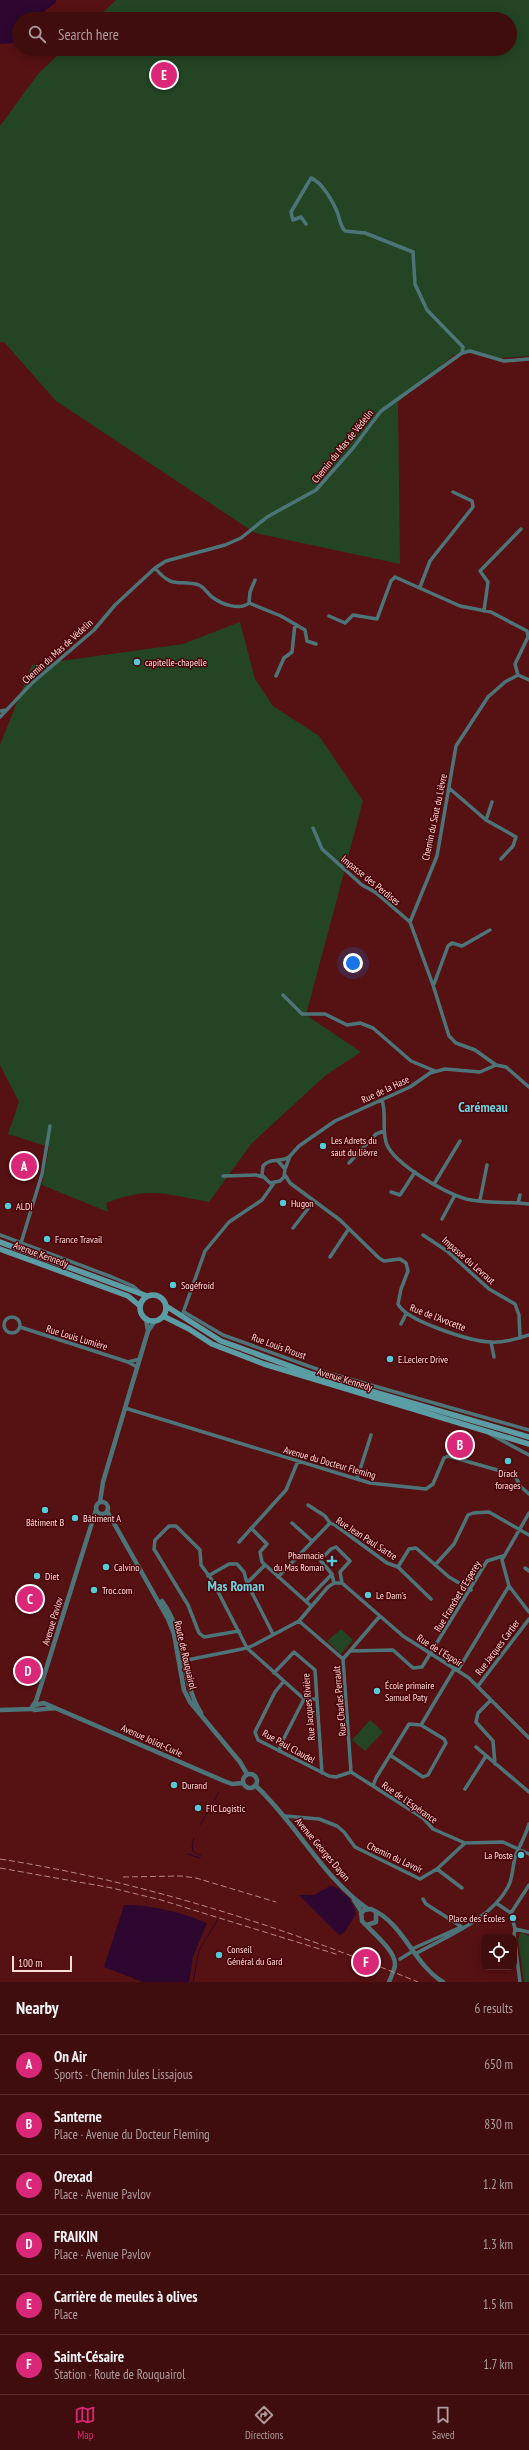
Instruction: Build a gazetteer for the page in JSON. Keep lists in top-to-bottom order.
{
  "streets": {
    "main road": ["Avenue Kennedy"],
    "street": [
      "Chemin du Mas de Védelin",
      "Chemin du Saut du Lièvre",
      "Impasse des Perdises",
      "Rue de la Hase",
      "Impasse du Levraut",
      "Rue de l'Avocette",
      "Rue Louis Lumière",
      "Rue Louis Proust",
      "Avenue du Docteur Fleming",
      "Rue Jean Paul Sartre",
      "Rue Franchet d'Esperey",
      "Avenue Pavlov",
      "Rue Jacques Cartier",
      "Rue de l'Espoir",
      "Route de Rouquairol",
      "Rue Charles Perrault",
      "Rue Jacques Rivière",
      "Avenue Joliot-Curie",
      "Rue Paul Claudel",
      "Rue de l'Espérance",
      "Avenue Georges Dayan",
      "Chemin du Lavoir"
    ]
  },
  "crossings": [
    ["Chemin du Saut du Lièvre", "Impasse des Perdises"],
    ["Impasse du Levraut", "Rue de l'Avocette"],
    ["Rue Franchet d'Esperey", "Rue de l'Espoir"],
    ["Rue Franchet d'Esperey", "Rue Charles Perrault"],
    ["Avenue Pavlov", "Route de Rouquairol"],
    ["Avenue Pavlov", "Avenue Joliot-Curie"],
    ["Rue Jacques Cartier", "Rue de l'Espoir"],
    ["Rue de l'Espoir", "Rue Charles Perrault"],
    ["Route de Rouquairol", "Avenue Joliot-Curie"],
    ["Rue Charles Perrault", "Rue Paul Claudel"],
    ["Rue Jacques Rivière", "Rue Paul Claudel"],
    ["Rue de l'Espérance", "Chemin du Lavoir"],
    ["Avenue Georges Dayan", "Chemin du Lavoir"]
  ],
  "districts": ["Carémeau", "Mas Roman"],
  "places": {
    "other": [
      "capitelle-chapelle",
      "Les Adrets du saut du lièvre",
      "Hugon",
      "ALDI",
      "France Travail",
      "Sogéfroid",
      "E.Leclerc Drive",
      "Drack forages",
      "Bâtiment B",
      "Bâtiment A",
      "Calvino",
      "Diet",
      "Troc.com",
      "Le Dam's",
      "École primaire Samuel Paty",
      "Durand",
      "FIC Logistic",
      "La Poste",
      "Place des Écoles",
      "Conseil Général du Gard"
    ],
    "health": ["Pharmacie du Mas Roman"]
  },
  "scale_bar": "100 m",
  "page": {
    "search": "Search here",
    "pins": [
      "E",
      "A",
      "B",
      "C",
      "D",
      "F"
    ],
    "scale": "100 m",
    "heading": ["Nearby", "6 results"],
    "list": [
      {
        "mark": "A",
        "name": "On Air",
        "note": "Sports · Chemin Jules Lissajous",
        "value": "650 m"
      },
      {
        "mark": "B",
        "name": "Santerne",
        "note": "Place · Avenue du Docteur Fleming",
        "value": "830 m"
      },
      {
        "mark": "C",
        "name": "Orexad",
        "note": "Place · Avenue Pavlov",
        "value": "1.2 km"
      },
      {
        "mark": "D",
        "name": "FRAIKIN",
        "note": "Place · Avenue Pavlov",
        "value": "1.3 km"
      },
      {
        "mark": "E",
        "name": "Carrière de meules à olives",
        "note": "Place",
        "value": "1.5 km"
      },
      {
        "mark": "F",
        "name": "Saint-Césaire",
        "note": "Station · Route de Rouquairol",
        "value": "1.7 km"
      }
    ],
    "nav": ["Map", "Directions", "Saved"]
  }
}
